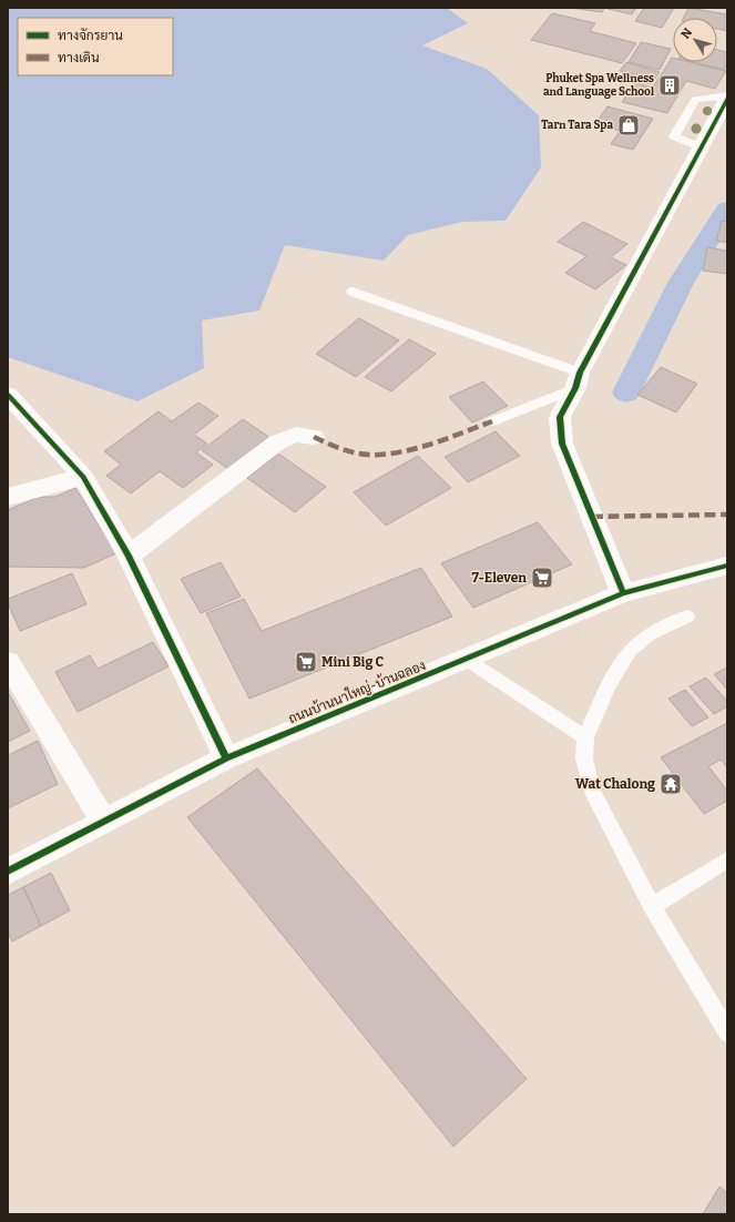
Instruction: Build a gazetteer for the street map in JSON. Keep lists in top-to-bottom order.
{
  "streets": {
    "street": ["ถนนบ้านนาใหญ่-บ้านฉลอง"]
  },
  "places": {
    "building": ["Phuket Spa Wellness and Language School"],
    "shop": ["Tarn Tara Spa"],
    "supermarket": ["7-Eleven", "Mini Big C"],
    "temple": ["Wat Chalong"]
  },
  "legend": ["ทางจักรยาน", "ทางเดิน"],
  "north": "top left"
}
